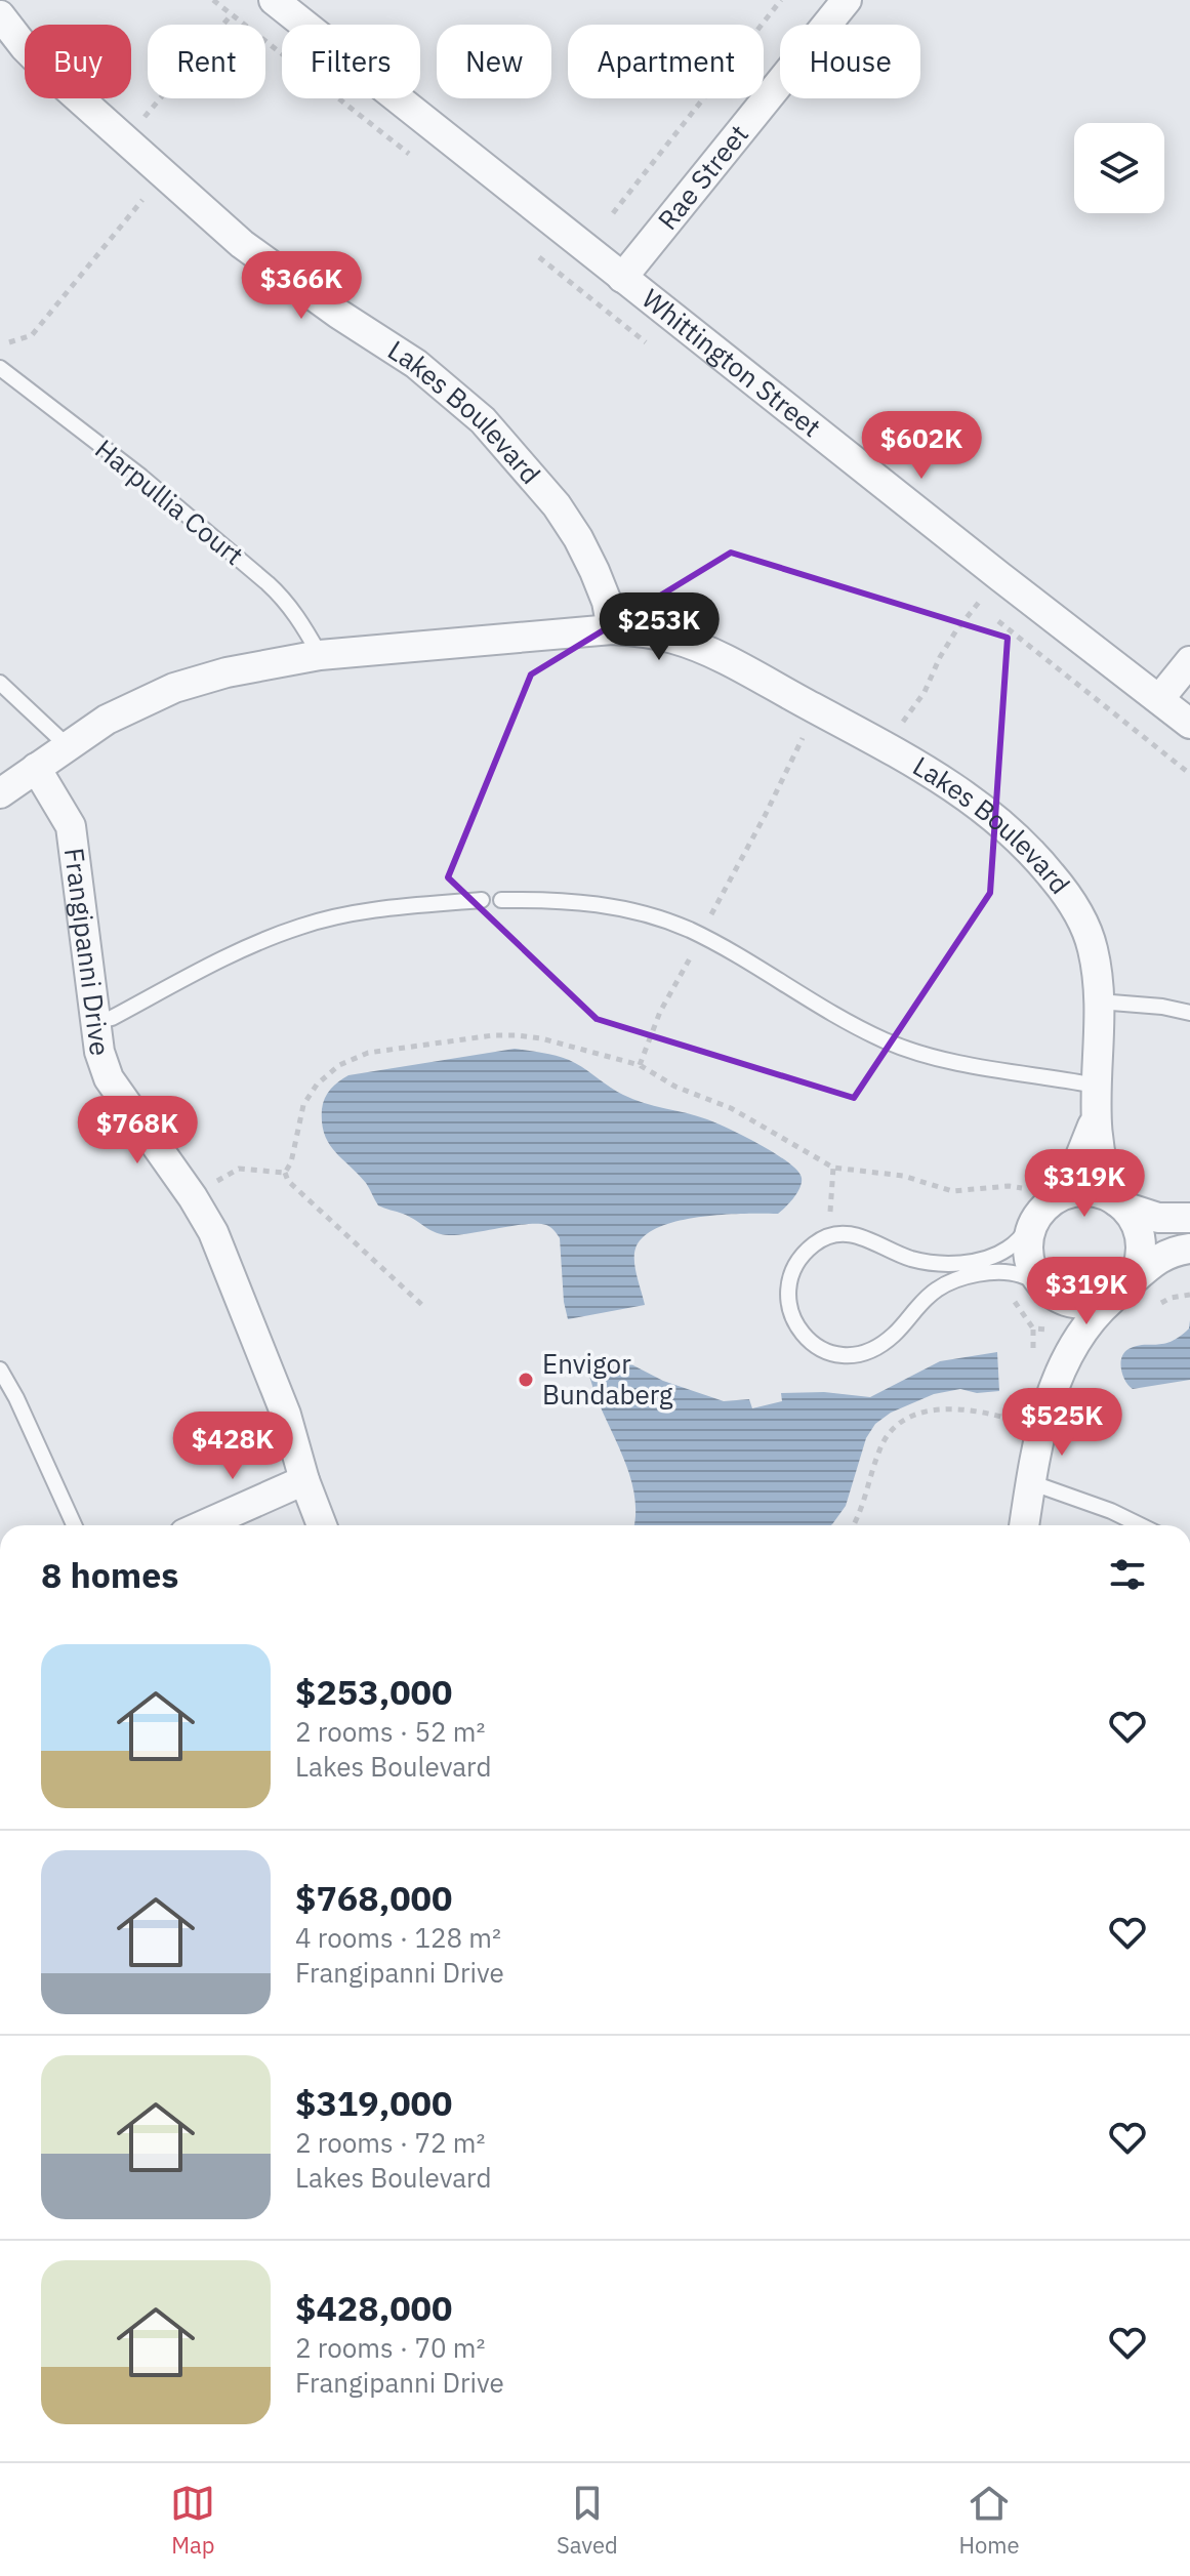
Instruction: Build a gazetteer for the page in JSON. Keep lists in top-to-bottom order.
{
  "streets": {
    "street": [
      "Rae Street",
      "Whittington Street",
      "Lakes Boulevard",
      "Frangipanni Drive"
    ],
    "lane": ["Harpullia Court"]
  },
  "crossings": [
    ["Rae Street", "Whittington Street"],
    ["Lakes Boulevard", "Harpullia Court"],
    ["Lakes Boulevard", "Frangipanni Drive"]
  ],
  "places": ["Envigor Bundaberg"],
  "page": {
    "chip": [
      "Buy",
      "Rent",
      "Filters",
      "New",
      "Apartment",
      "House"
    ],
    "price": [
      "$366K",
      "$602K",
      "$253K",
      "$768K",
      "$319K",
      "$319K",
      "$525K",
      "$428K"
    ],
    "heading": "8 homes",
    "list": [
      {
        "name": "$253,000",
        "note": "2 rooms · 52 m² · Lakes Boulevard"
      },
      {
        "name": "$768,000",
        "note": "4 rooms · 128 m² · Frangipanni Drive"
      },
      {
        "name": "$319,000",
        "note": "2 rooms · 72 m² · Lakes Boulevard"
      },
      {
        "name": "$428,000",
        "note": "2 rooms · 70 m² · Frangipanni Drive"
      }
    ],
    "tabs": ["Map", "Saved", "Home"]
  }
}
